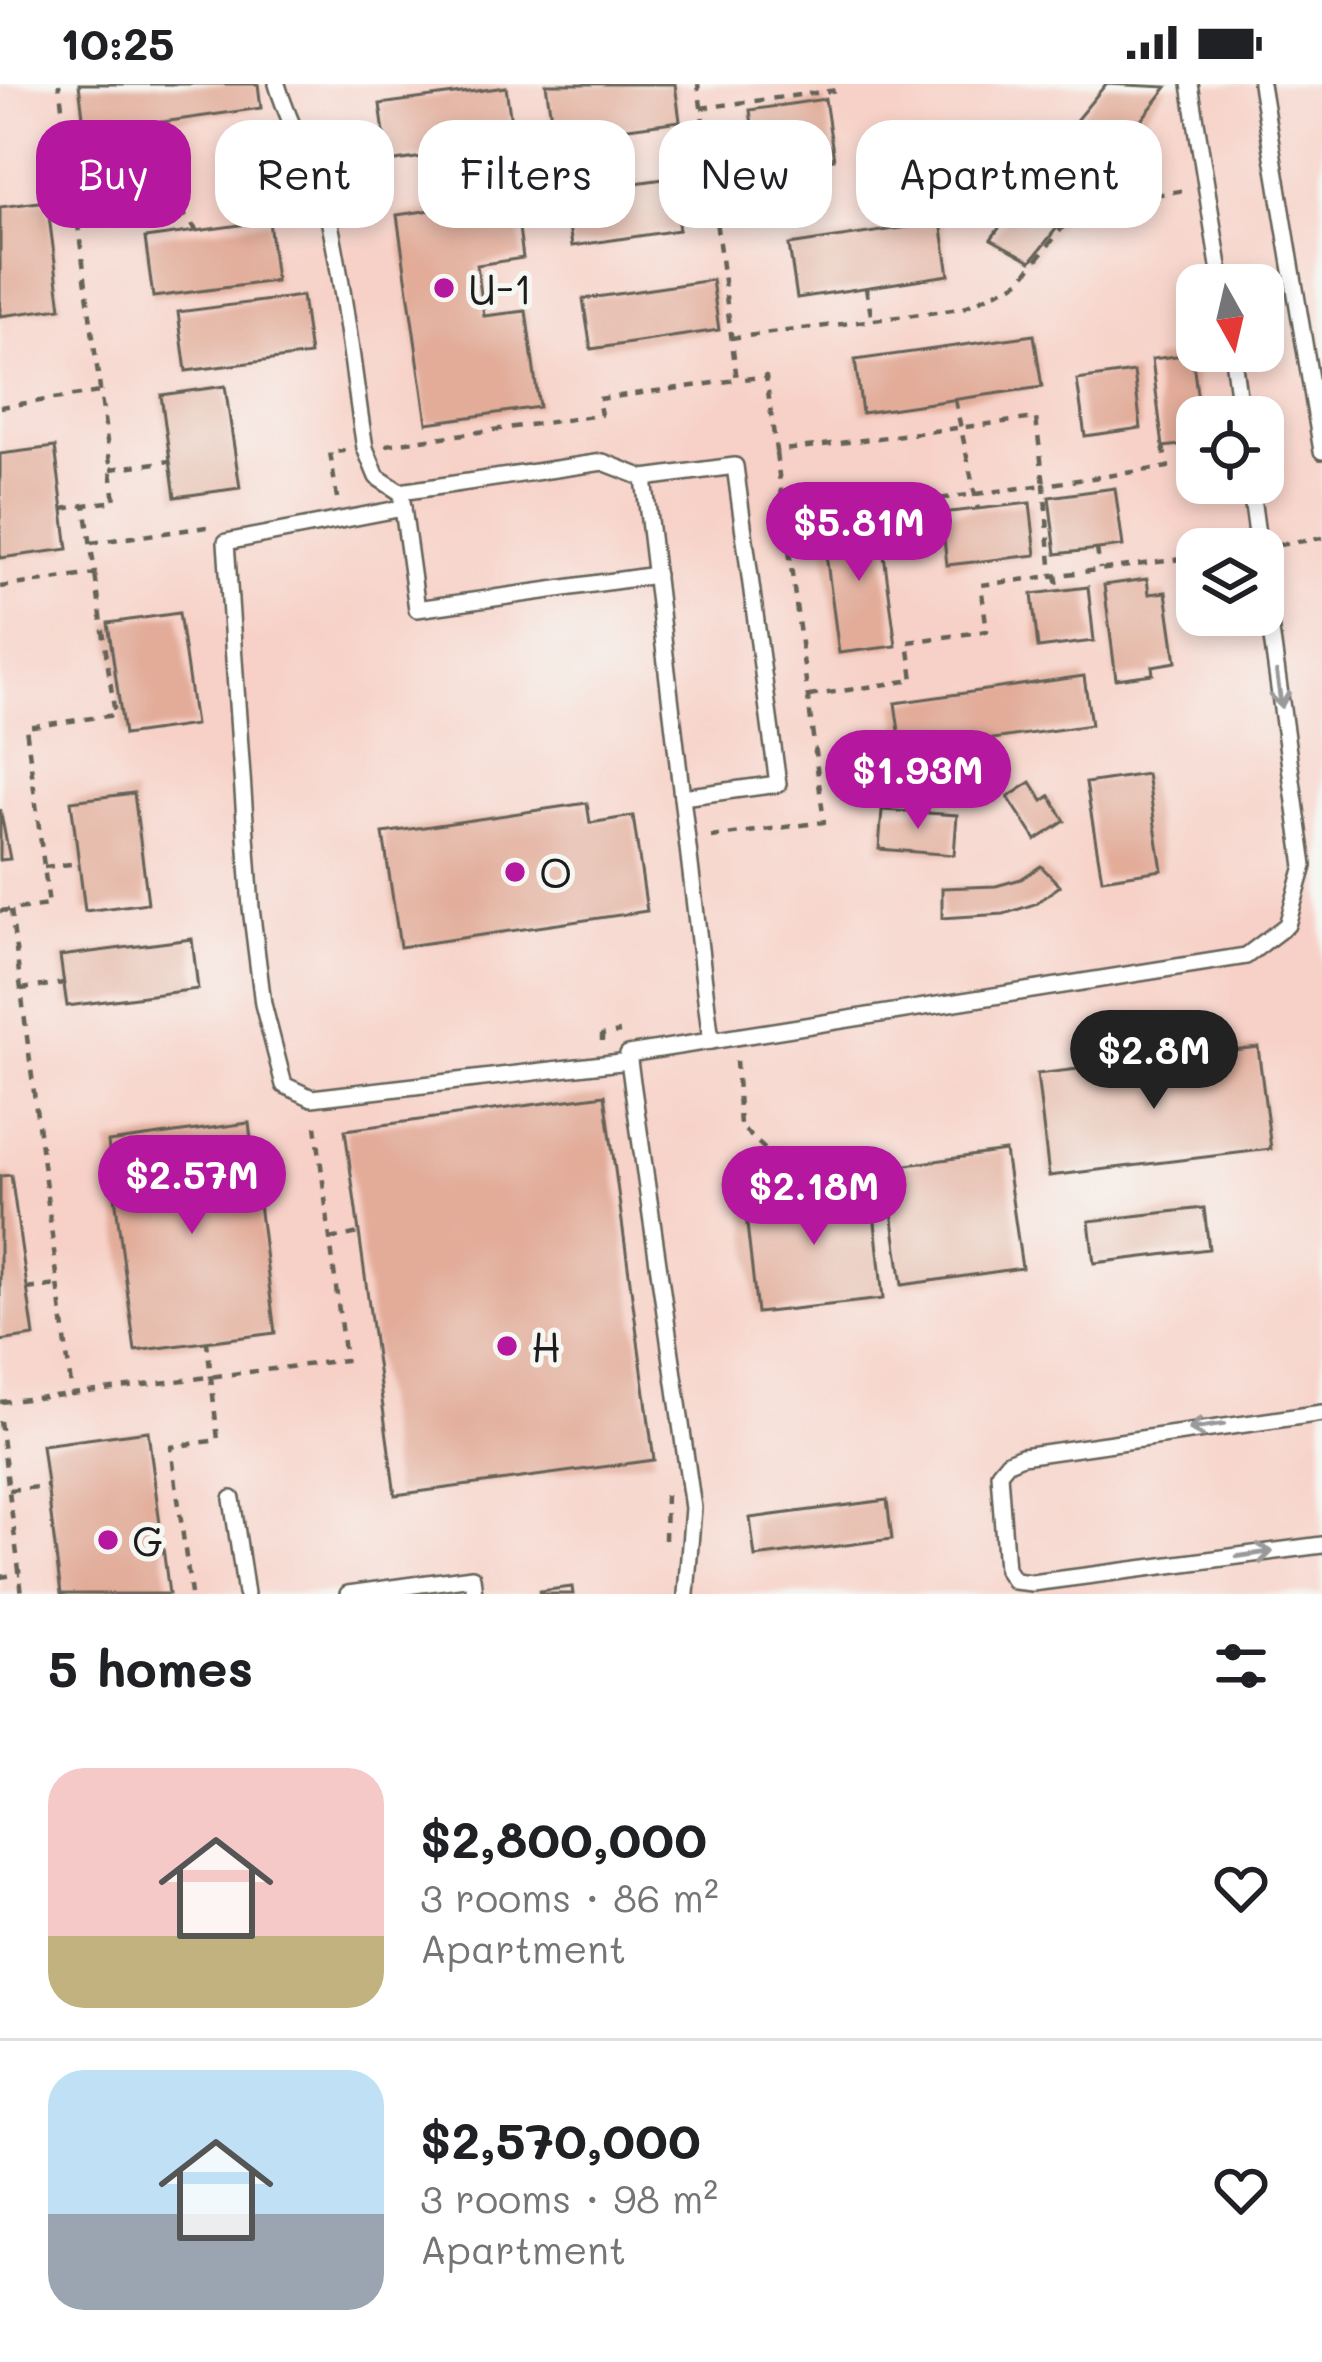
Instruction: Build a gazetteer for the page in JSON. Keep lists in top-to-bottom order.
{
  "places": [
    "U-1",
    "O",
    "H",
    "G"
  ],
  "north": "bottom",
  "page": {
    "status": "10:25",
    "chip": [
      "Buy",
      "Rent",
      "Filters",
      "New",
      "Apartment"
    ],
    "price": [
      "$5.81M",
      "$1.93M",
      "$2.8M",
      "$2.57M",
      "$2.18M"
    ],
    "heading": "5 homes",
    "list": [
      {
        "name": "$2,800,000",
        "note": "3 rooms · 86 m² · Apartment"
      },
      {
        "name": "$2,570,000",
        "note": "3 rooms · 98 m² · Apartment"
      }
    ]
  }
}
